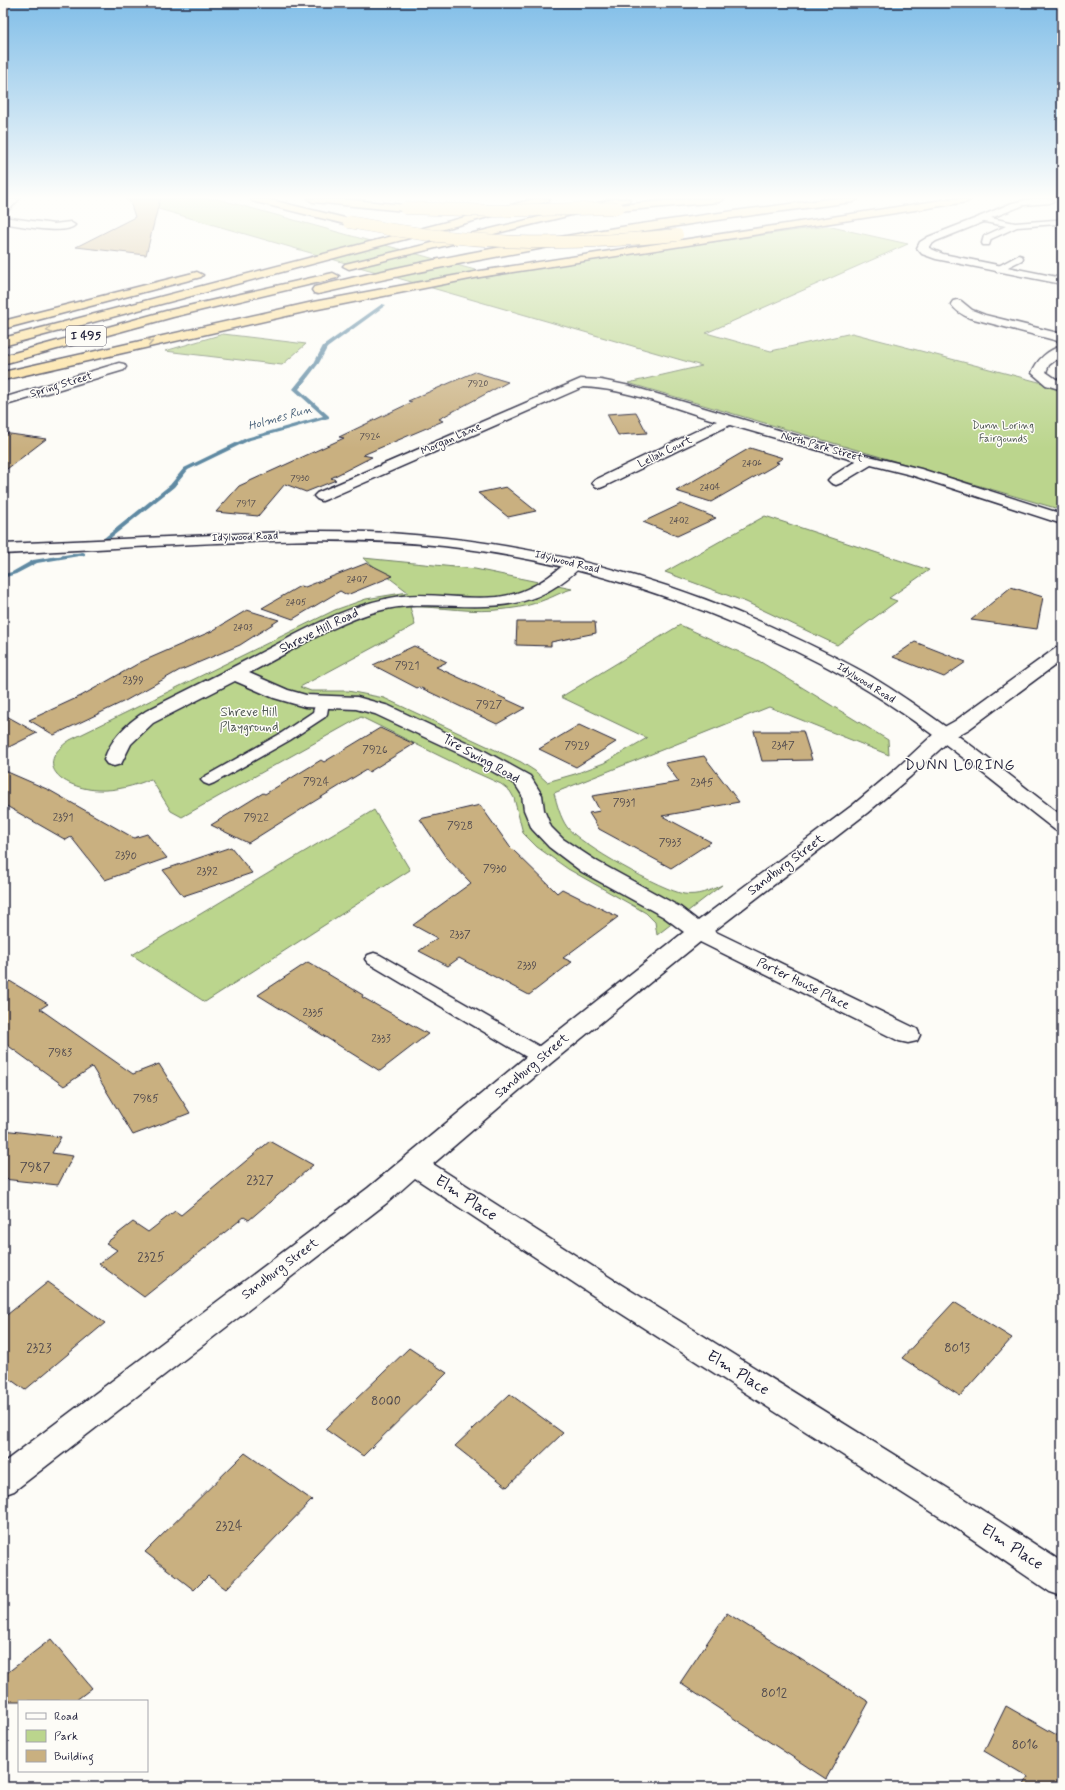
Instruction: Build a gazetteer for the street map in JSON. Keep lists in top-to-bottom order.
{
  "streets": {
    "highway": ["I 495"],
    "street": [
      "Spring Street",
      "Morgan Lane",
      "North Park Street",
      "Lellah Court",
      "Idylwood Road",
      "Shreve Hill Road",
      "Tire Swing Road",
      "Sandburg Street",
      "Porter House Place",
      "Elm Place"
    ]
  },
  "crossings": [
    ["Morgan Lane", "North Park Street"],
    ["North Park Street", "Lellah Court"],
    ["Idylwood Road", "Shreve Hill Road"],
    ["Idylwood Road", "Sandburg Street"],
    ["Shreve Hill Road", "Tire Swing Road"],
    ["Tire Swing Road", "Sandburg Street"],
    ["Tire Swing Road", "Porter House Place"],
    ["Sandburg Street", "Porter House Place"],
    ["Sandburg Street", "Elm Place"]
  ],
  "districts": ["DUNN LORING"],
  "water": ["Holmes Run"],
  "parks": ["Dunn Loring Fairgounds", "Shreve Hill Playground"],
  "house_numbers": [
    "7920",
    "7926",
    "2406",
    "7930",
    "2404",
    "7917",
    "2402",
    "2407",
    "2405",
    "2403",
    "7921",
    "2399",
    "7927",
    "7929",
    "2347",
    "7926",
    "7924",
    "2345",
    "7931",
    "2391",
    "7922",
    "7928",
    "7933",
    "2390",
    "7930",
    "2392",
    "2337",
    "2339",
    "2335",
    "2333",
    "7983",
    "7985",
    "7987",
    "2327",
    "2325",
    "2323",
    "8013",
    "8000",
    "2324",
    "8012",
    "8016"
  ],
  "legend": ["Road", "Park", "Building"]
}
